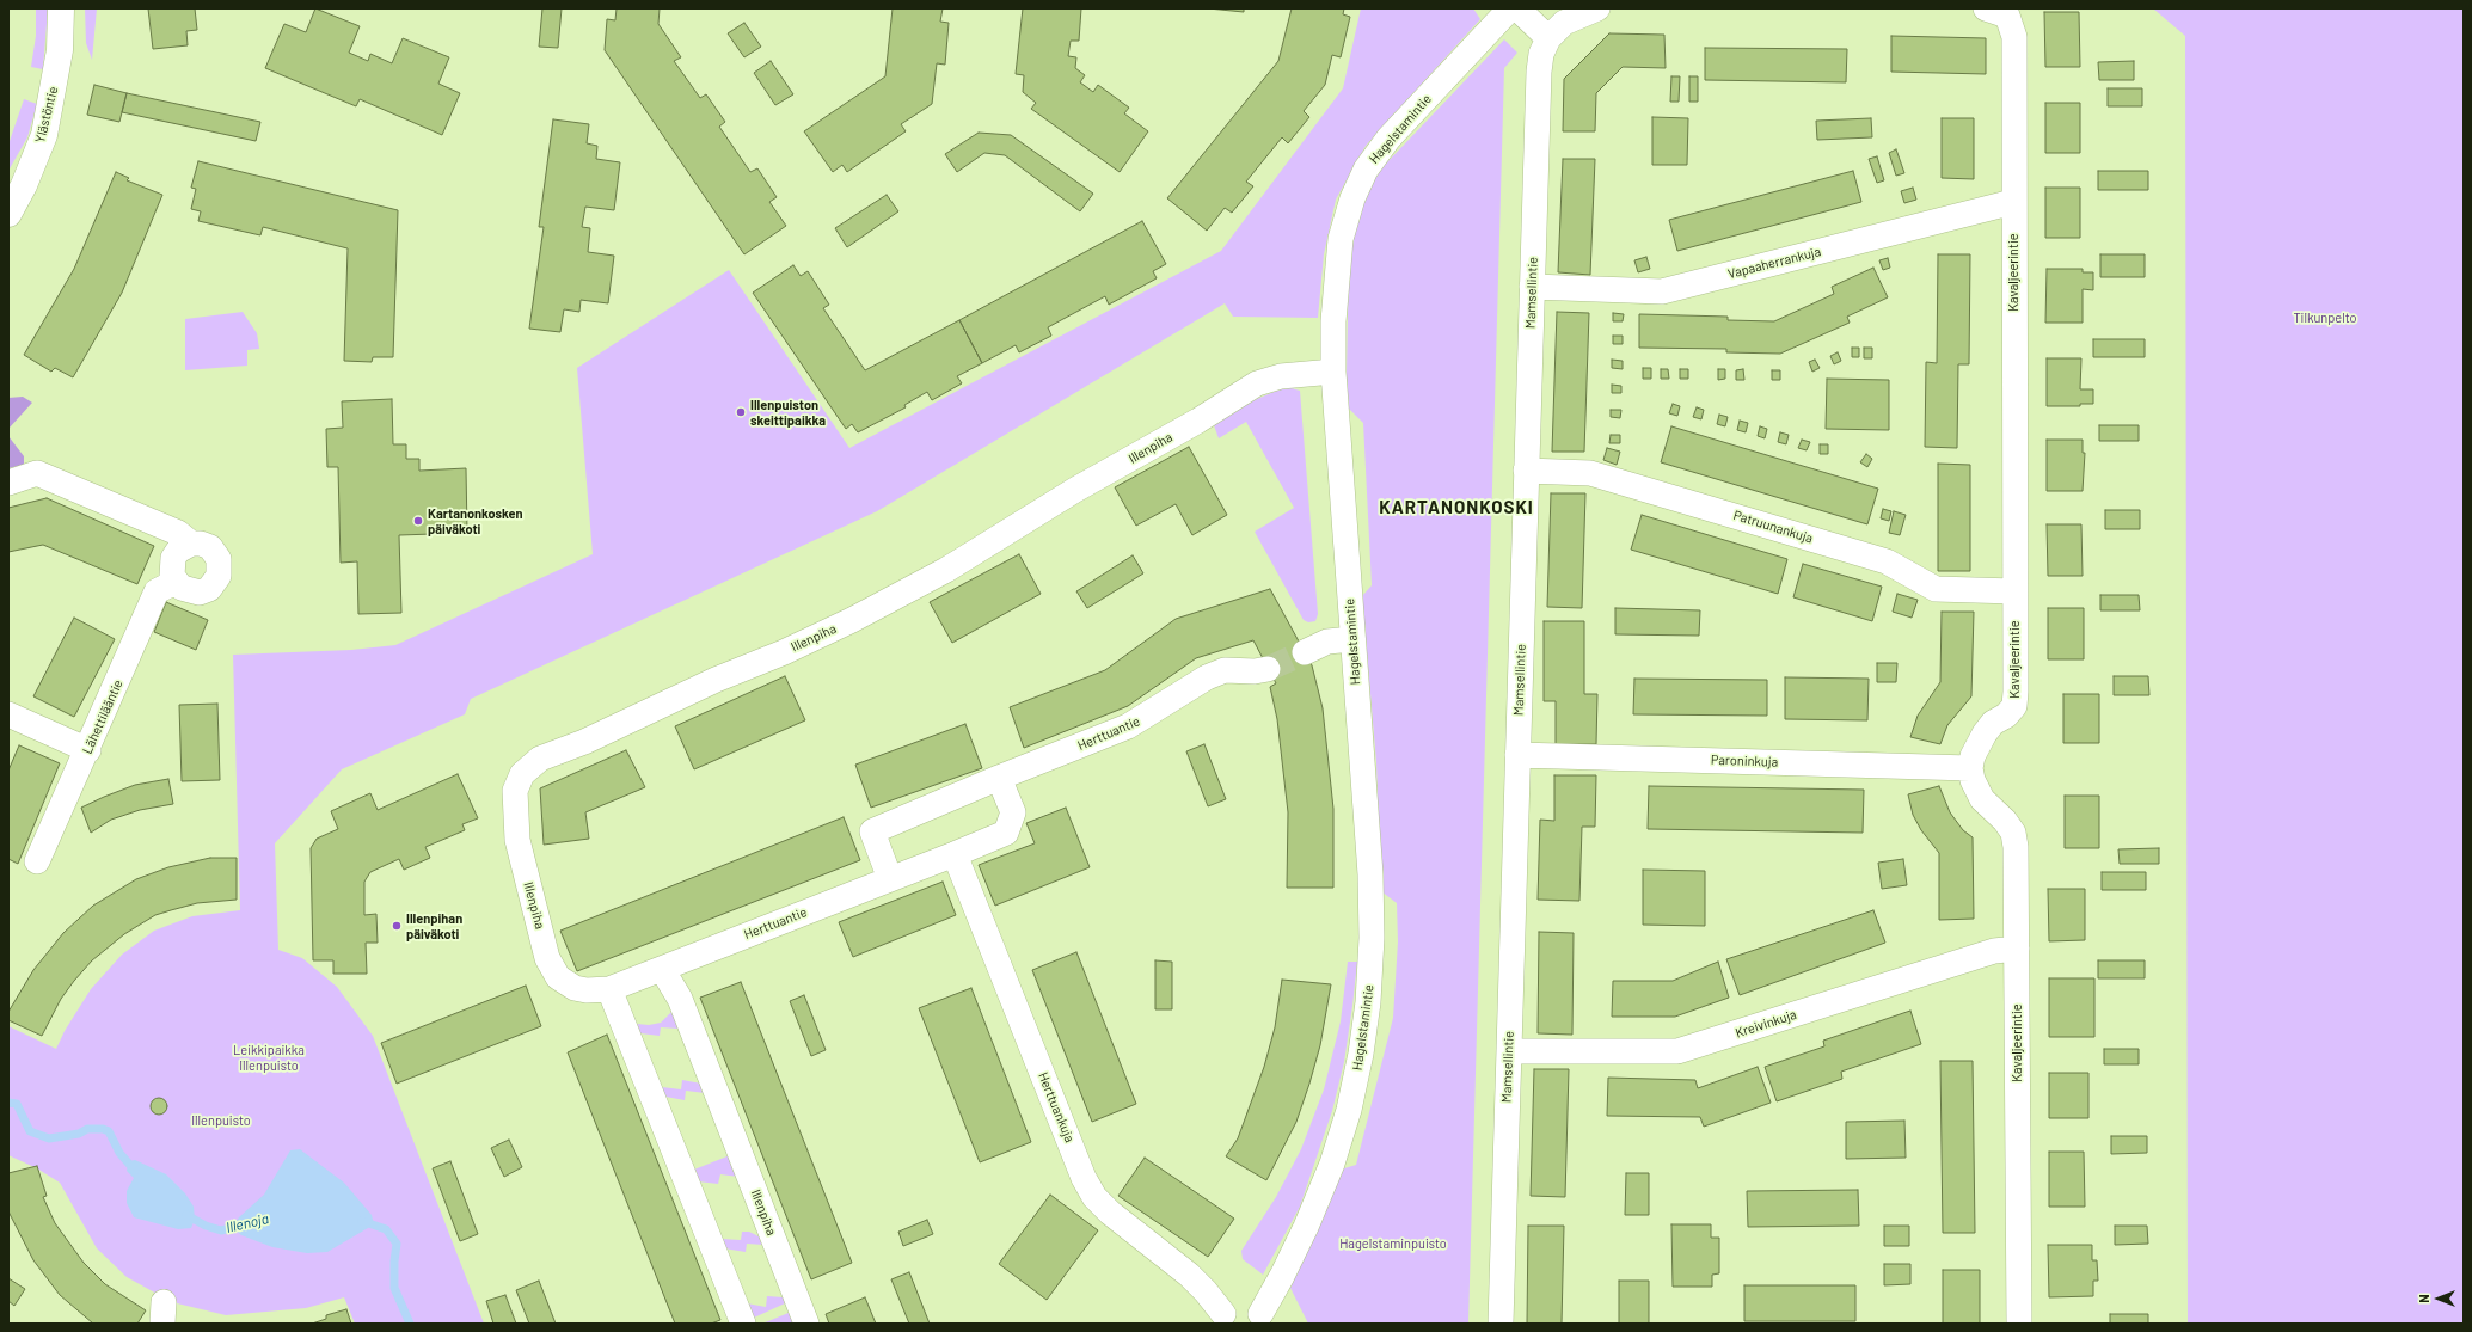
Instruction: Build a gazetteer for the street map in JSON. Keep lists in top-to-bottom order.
{
  "streets": {
    "street": [
      "Ylästöntie",
      "Hagelstamintie",
      "Vapaaherrankuja",
      "Kavaljeerintie",
      "Mamsellintie",
      "Illenpiha",
      "Patruunankuja",
      "Lähettilääntie",
      "Herttuantie",
      "Paroninkuja",
      "Kreivinkuja",
      "Herttuankuja"
    ]
  },
  "crossings": [
    ["Hagelstamintie", "Illenpiha"],
    ["Vapaaherrankuja", "Kavaljeerintie"],
    ["Vapaaherrankuja", "Mamsellintie"],
    ["Kavaljeerintie", "Patruunankuja"],
    ["Kavaljeerintie", "Paroninkuja"],
    ["Kavaljeerintie", "Kreivinkuja"],
    ["Mamsellintie", "Patruunankuja"],
    ["Mamsellintie", "Paroninkuja"],
    ["Mamsellintie", "Kreivinkuja"],
    ["Illenpiha", "Herttuantie"],
    ["Herttuantie", "Herttuankuja"]
  ],
  "districts": ["KARTANONKOSKI"],
  "water": ["Illenoja"],
  "parks": [
    "Tilkunpelto",
    "Leikkipaikka Illenpuisto",
    "Illenpuisto",
    "Hagelstaminpuisto"
  ],
  "places": ["Illenpuiston skeittipaikka", "Kartanonkosken päiväkoti", "Illenpihan päiväkoti"],
  "north": "left"
}
